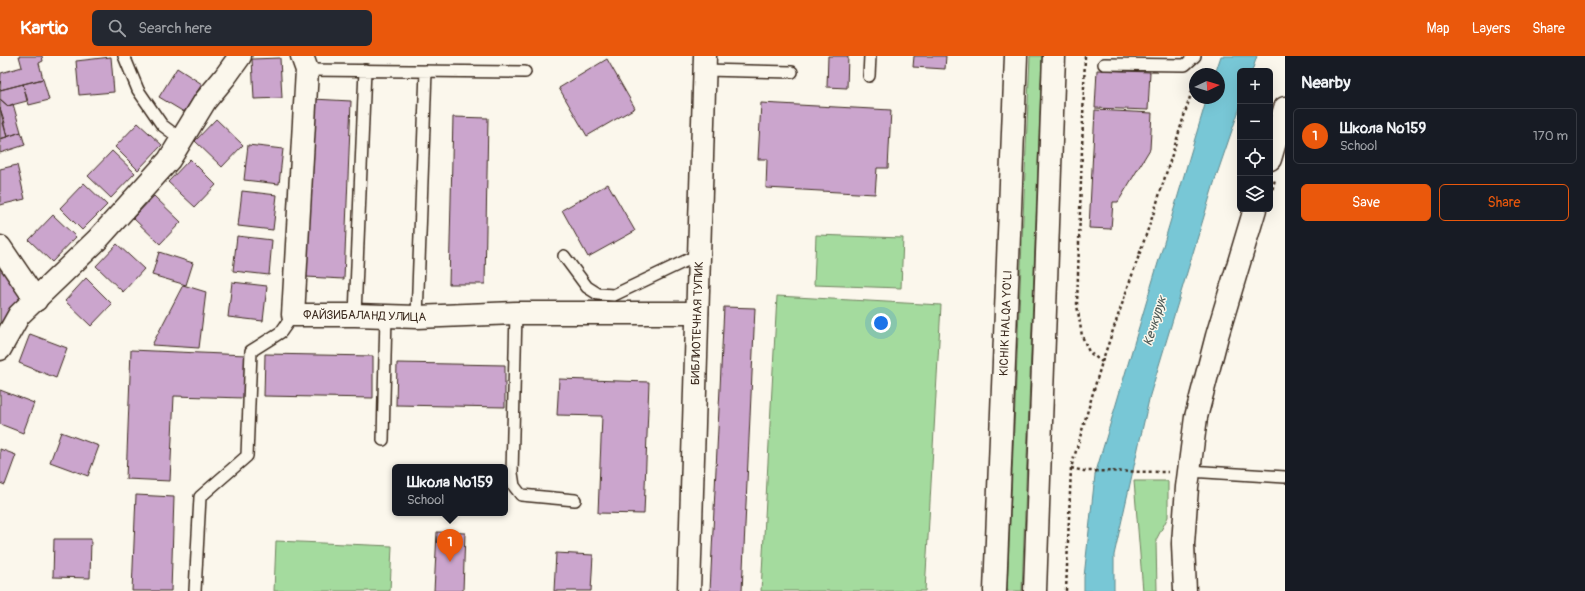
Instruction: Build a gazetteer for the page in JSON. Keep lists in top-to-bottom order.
{
  "streets": {
    "main road": ["ФАЙЗИБАЛАНД УЛИЦА", "БИБЛИОТЕЧНАЯ ТУПИК", "KICHIK HALQA YO'LI"]
  },
  "crossings": [
    ["ФАЙЗИБАЛАНД УЛИЦА", "БИБЛИОТЕЧНАЯ ТУПИК"]
  ],
  "water": ["Кечкурук"],
  "north": "right",
  "page": {
    "header": "Kartio",
    "search": "Search here",
    "nav": ["Map", "Layers", "Share"],
    "heading": "Nearby",
    "map_buttons": ["+", "−"],
    "list": [
      {
        "mark": "1",
        "name": "Школа №159",
        "note": "School",
        "value": "170 m"
      }
    ],
    "buttons": ["Save", "Share"],
    "popup": ["Школа №159", "School"],
    "pins": "1"
  }
}
